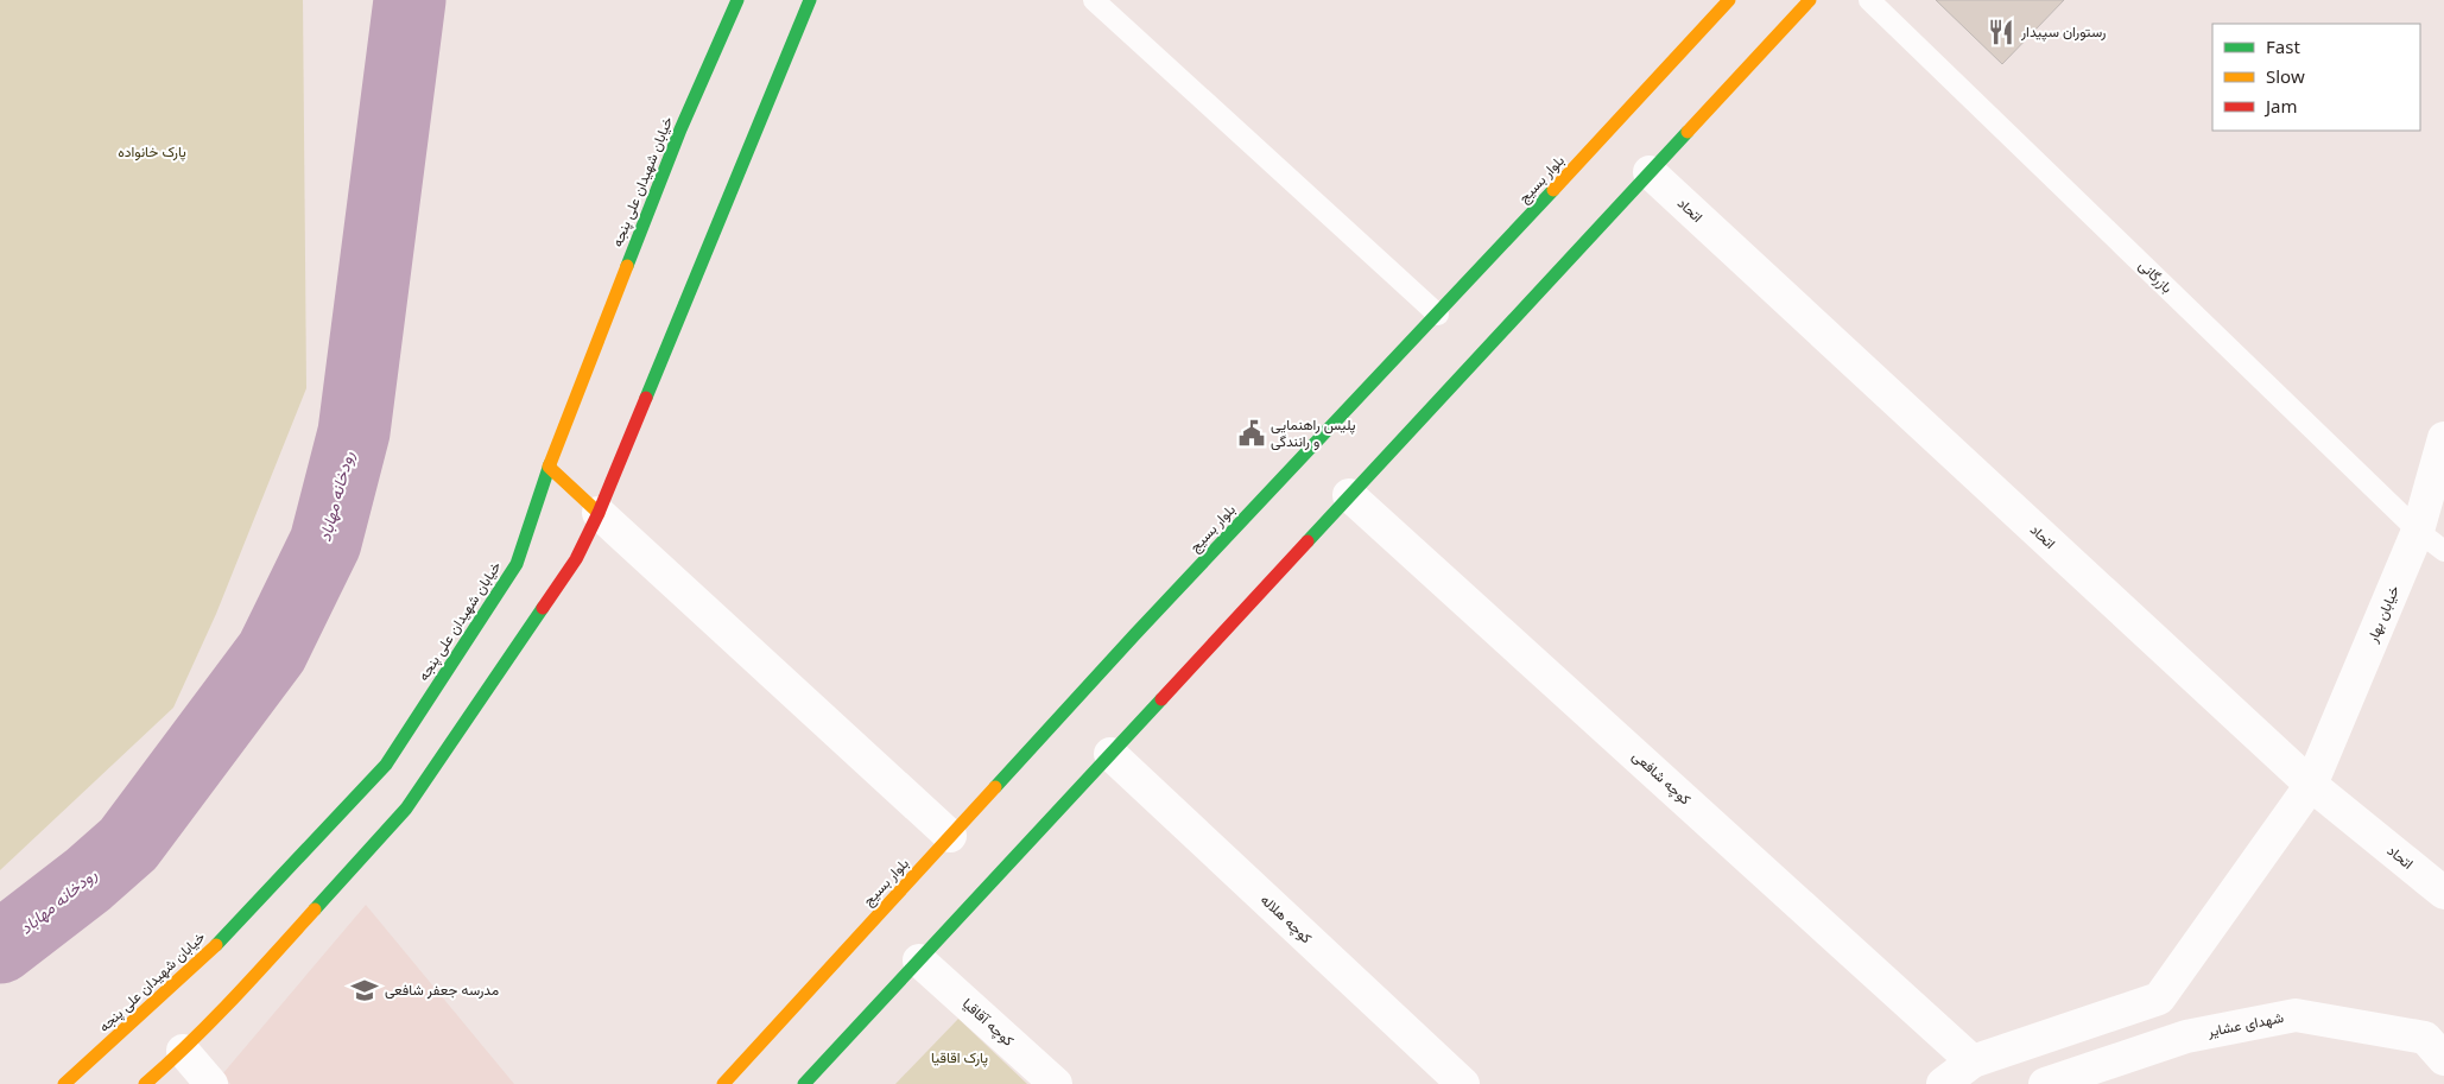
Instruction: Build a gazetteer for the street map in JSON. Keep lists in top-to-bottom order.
{
  "streets": {
    "main road": ["بلوار بسیج", "خیابان شهیدان علی پنجه"],
    "street": [
      "اتحاد",
      "خیابان بهار",
      "کوچه شافعی",
      "کوچه هلاله",
      "کوچه آقاقیا",
      "شهدای عشایر"
    ],
    "lane": ["بازرگانی"]
  },
  "crossings": [
    ["اتحاد", "خیابان بهار"],
    ["بازرگانی", "خیابان بهار"],
    ["خیابان بهار", "کوچه شافعی"]
  ],
  "water": ["رودخانه مهاباد"],
  "parks": ["پارک خانواده", "پارک اقاقیا"],
  "places": {
    "restaurant": ["رستوران سپیدار"],
    "public building": ["پلیس راهنمایی و رانندگی"],
    "school or university": ["مدرسه جعفر شافعی"]
  },
  "legend": ["Fast", "Slow", "Jam"]
}
